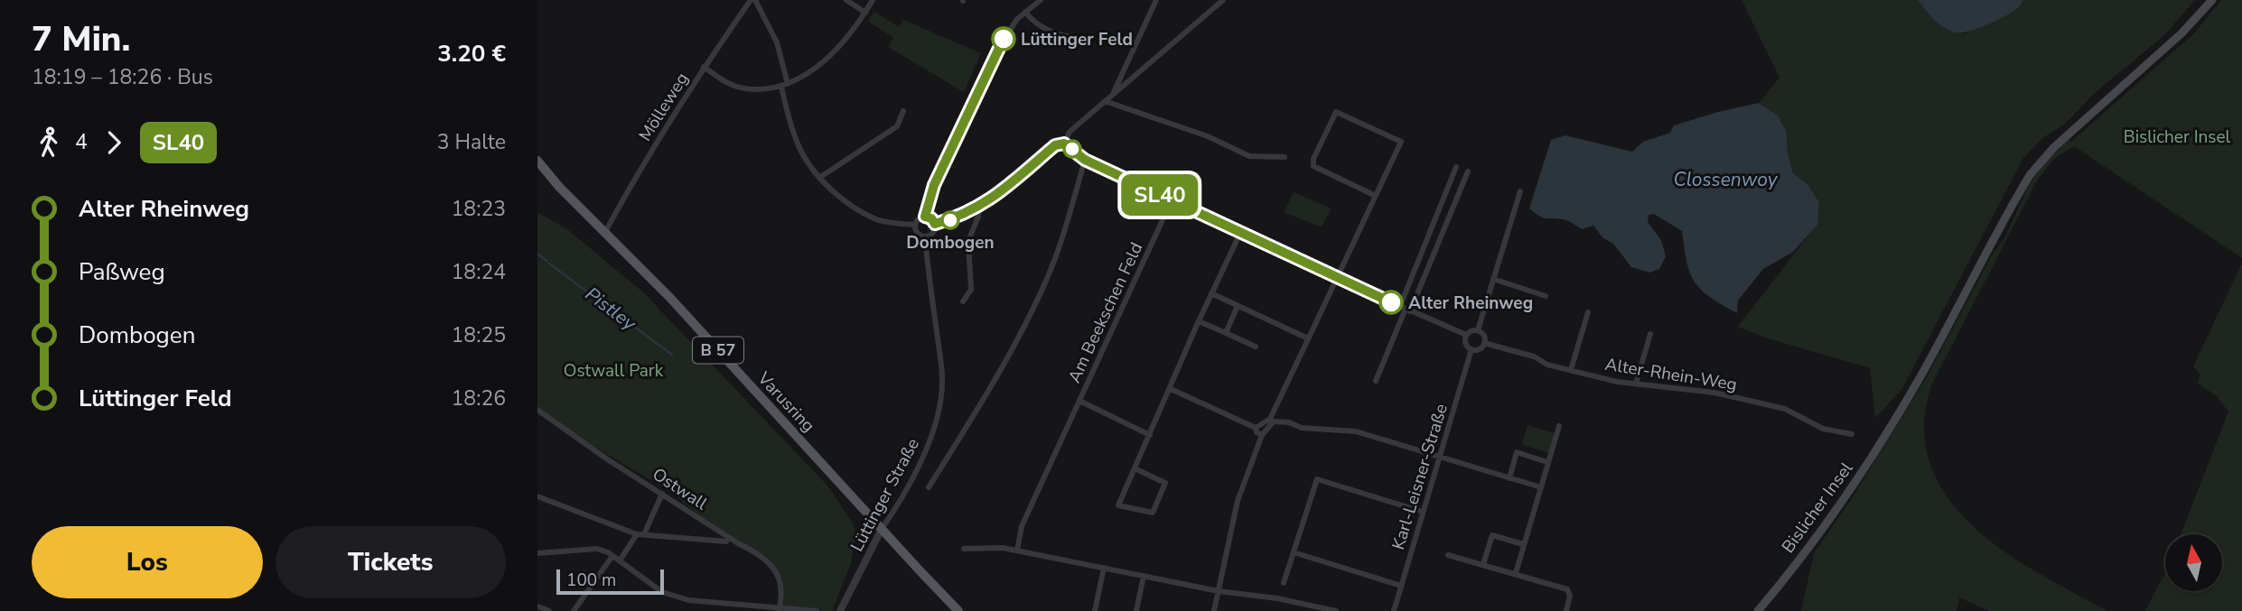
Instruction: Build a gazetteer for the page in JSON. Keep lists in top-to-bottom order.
{
  "streets": {
    "main road": ["B 57", "Varusring", "Bislicher Insel"],
    "street": [
      "Mölleweg",
      "Am Beekschen Feld",
      "Alter-Rhein-Weg",
      "Karl-Leisner-Straße",
      "Ostwall",
      "Lüttinger Straße"
    ]
  },
  "crossings": [
    ["Mölleweg", "Varusring"],
    ["Alter-Rhein-Weg", "Karl-Leisner-Straße"],
    ["Varusring", "Lüttinger Straße"]
  ],
  "water": ["Clossenwoy", "Pistley"],
  "parks": ["Bislicher Insel", "Ostwall Park"],
  "places": ["Lüttinger Feld", "Dombogen", "Alter Rheinweg"],
  "lines": ["bus line SL40"],
  "scale_bar": "100 m",
  "north": "top",
  "page": {
    "heading": ["7 Min.", "18:19 – 18:26 · Bus", "3.20 €"],
    "on_map": "SL40",
    "legs": ["4", "SL40", "3 Halte"],
    "list": [
      {
        "name": "Alter Rheinweg",
        "value": "18:23"
      },
      {
        "name": "Paßweg",
        "value": "18:24"
      },
      {
        "name": "Dombogen",
        "value": "18:25"
      },
      {
        "name": "Lüttinger Feld",
        "value": "18:26"
      }
    ],
    "buttons": ["Los", "Tickets"],
    "scale": "100 m"
  }
}
